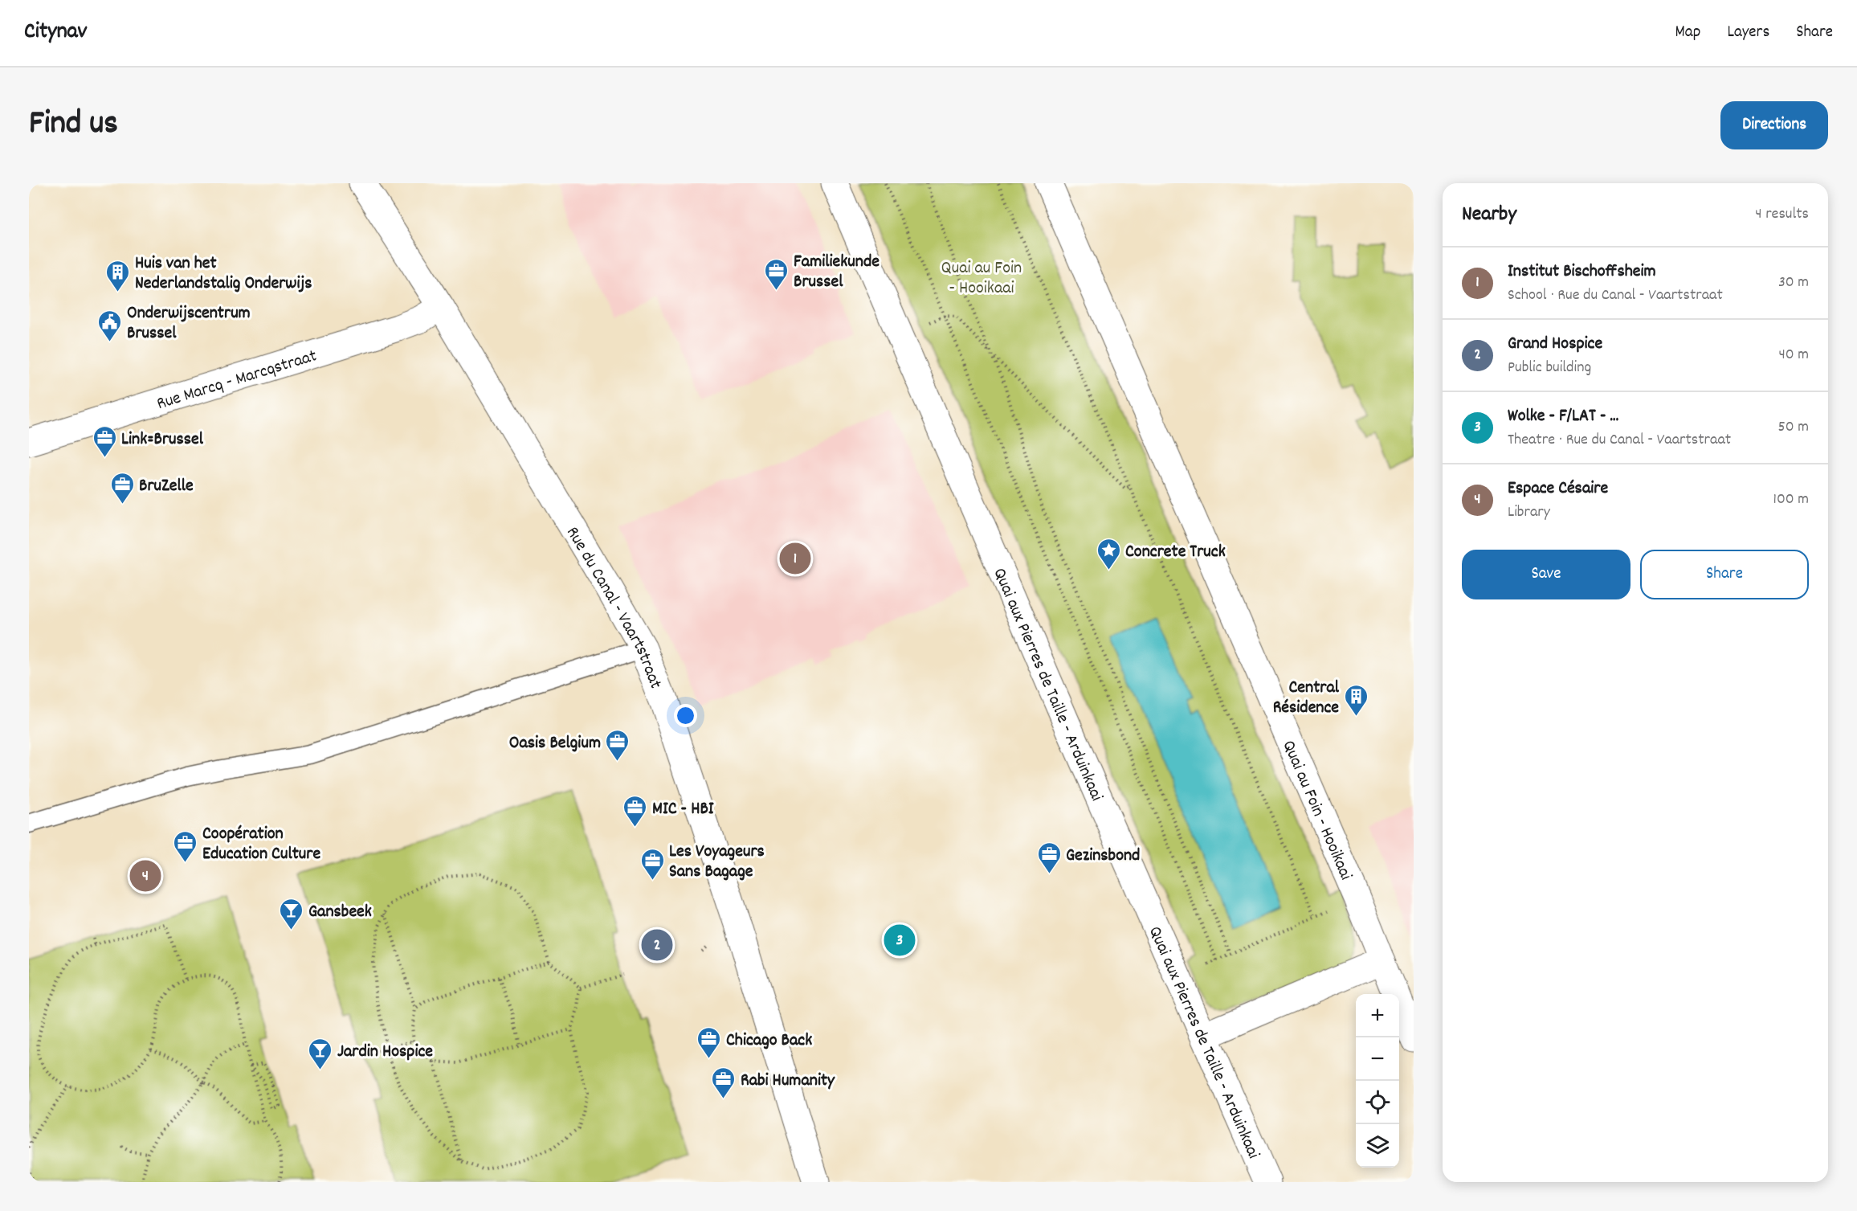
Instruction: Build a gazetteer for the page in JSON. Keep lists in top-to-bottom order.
{
  "streets": {
    "street": [
      "Rue Marcq - Marcqstraat",
      "Rue du Canal - Vaartstraat",
      "Quai aux Pierres de Taille - Arduinkaai",
      "Quai au Foin - Hooikaai"
    ]
  },
  "crossings": [
    ["Rue Marcq - Marcqstraat", "Rue du Canal - Vaartstraat"]
  ],
  "parks": ["Quai au Foin - Hooikaai"],
  "places": {
    "office": [
      "Familiekunde Brussel",
      "Link=Brussel",
      "BruZelle",
      "Oasis Belgium",
      "MIC - HBI",
      "Coopération Education Culture",
      "Gezinsbond",
      "Les Voyageurs Sans Bagage",
      "Chicago Back",
      "Rabi Humanity"
    ],
    "building": ["Huis van het Nederlandstalig Onderwijs", "Central Résidence"],
    "public building": ["Onderwijscentrum Brussel"],
    "place": ["Concrete Truck"],
    "bar": ["Gansbeek", "Jardin Hospice"]
  },
  "page": {
    "header": "Citynav",
    "nav": ["Map", "Layers", "Share"],
    "title": "Find us",
    "buttons": [
      "Directions",
      ["Save", "Share"]
    ],
    "heading": ["Nearby", "4 results"],
    "list": [
      {
        "mark": "1",
        "name": "Institut Bischoffsheim",
        "note": "School · Rue du Canal - Vaartstraat",
        "value": "30 m"
      },
      {
        "mark": "2",
        "name": "Grand Hospice",
        "note": "Public building",
        "value": "40 m"
      },
      {
        "mark": "3",
        "name": "Wolke - F/LAT - ...",
        "note": "Theatre · Rue du Canal - Vaartstraat",
        "value": "50 m"
      },
      {
        "mark": "4",
        "name": "Espace Césaire",
        "note": "Library",
        "value": "100 m"
      }
    ],
    "pins": [
      "1",
      "4",
      "3",
      "2"
    ],
    "map_buttons": ["+", "−"]
  }
}
